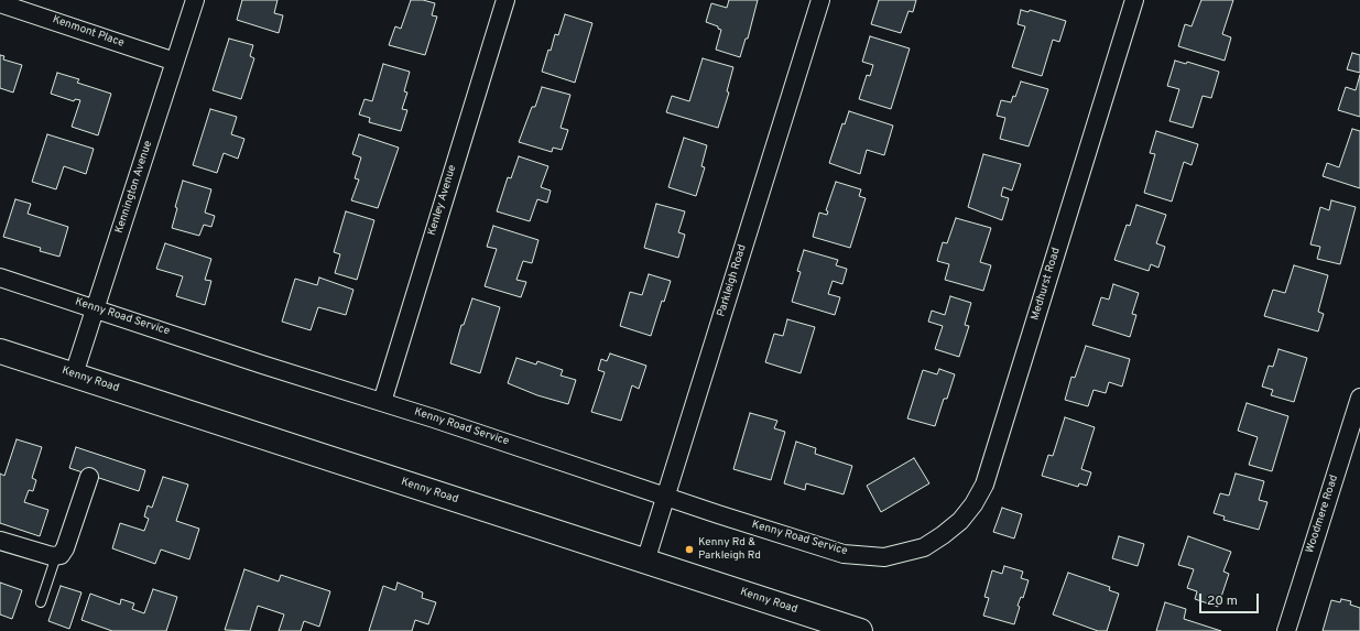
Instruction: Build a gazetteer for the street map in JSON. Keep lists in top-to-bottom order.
{
  "streets": {
    "main road": ["Kenny Road"],
    "street": [
      "Kenmont Place",
      "Kennington Avenue",
      "Kenley Avenue",
      "Parkleigh Road",
      "Medhurst Road",
      "Kenny Road Service",
      "Woodmere Road"
    ]
  },
  "crossings": [
    ["Kenmont Place", "Kennington Avenue"],
    ["Kennington Avenue", "Kenny Road Service"],
    ["Kennington Avenue", "Kenny Road"],
    ["Kenley Avenue", "Kenny Road Service"],
    ["Parkleigh Road", "Kenny Road Service"],
    ["Parkleigh Road", "Kenny Road"],
    ["Medhurst Road", "Kenny Road Service"]
  ],
  "places": ["Kenny Rd & Parkleigh Rd"],
  "scale_bar": "20 m"
}
